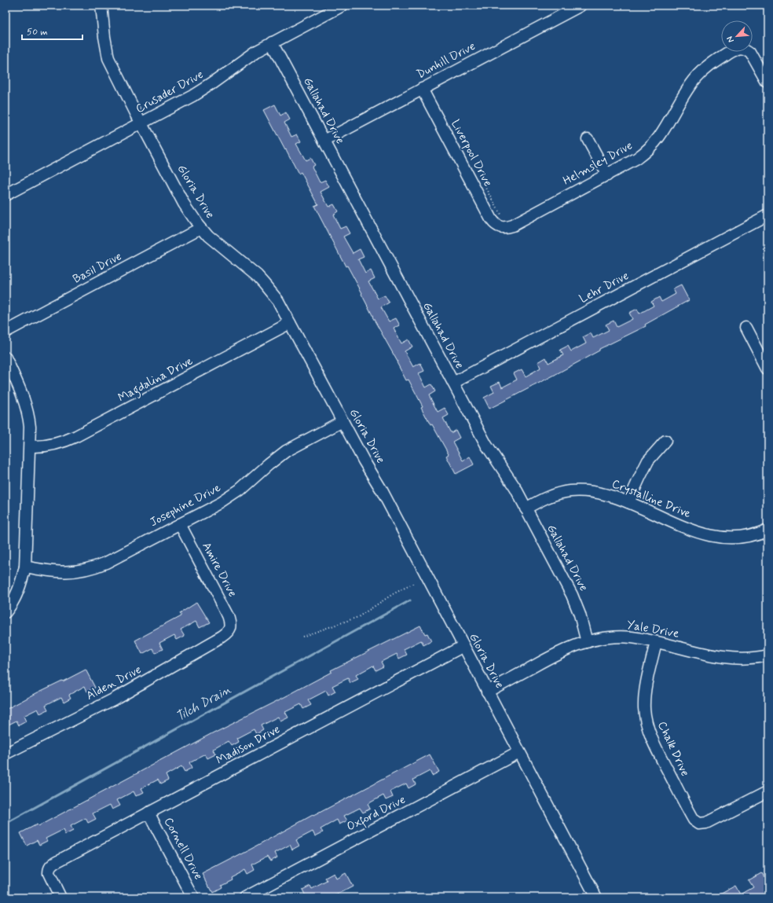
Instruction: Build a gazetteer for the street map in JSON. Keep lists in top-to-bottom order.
{
  "streets": {
    "street": [
      "Dunhill Drive",
      "Crusader Drive",
      "Gallahad Drive",
      "Liverpool Drive",
      "Helmsley Drive",
      "Gloria Drive",
      "Basil Drive",
      "Lehr Drive",
      "Magdalina Drive",
      "Crystalline Drive",
      "Josephine Drive",
      "Amire Drive",
      "Yale Drive",
      "Alden Drive",
      "Madison Drive",
      "Chalk Drive",
      "Oxford Drive",
      "Cornell Drive"
    ]
  },
  "crossings": [
    ["Dunhill Drive", "Gallahad Drive"],
    ["Dunhill Drive", "Liverpool Drive"],
    ["Crusader Drive", "Gallahad Drive"],
    ["Crusader Drive", "Gloria Drive"],
    ["Gallahad Drive", "Lehr Drive"],
    ["Gallahad Drive", "Crystalline Drive"],
    ["Gallahad Drive", "Yale Drive"],
    ["Liverpool Drive", "Helmsley Drive"],
    ["Gloria Drive", "Basil Drive"],
    ["Gloria Drive", "Magdalina Drive"],
    ["Gloria Drive", "Josephine Drive"],
    ["Gloria Drive", "Yale Drive"],
    ["Gloria Drive", "Madison Drive"],
    ["Gloria Drive", "Oxford Drive"],
    ["Josephine Drive", "Amire Drive"],
    ["Amire Drive", "Alden Drive"],
    ["Yale Drive", "Chalk Drive"],
    ["Madison Drive", "Cornell Drive"]
  ],
  "water": ["Tilch Drain"],
  "scale_bar": "50 m",
  "north": "bottom left"
}
